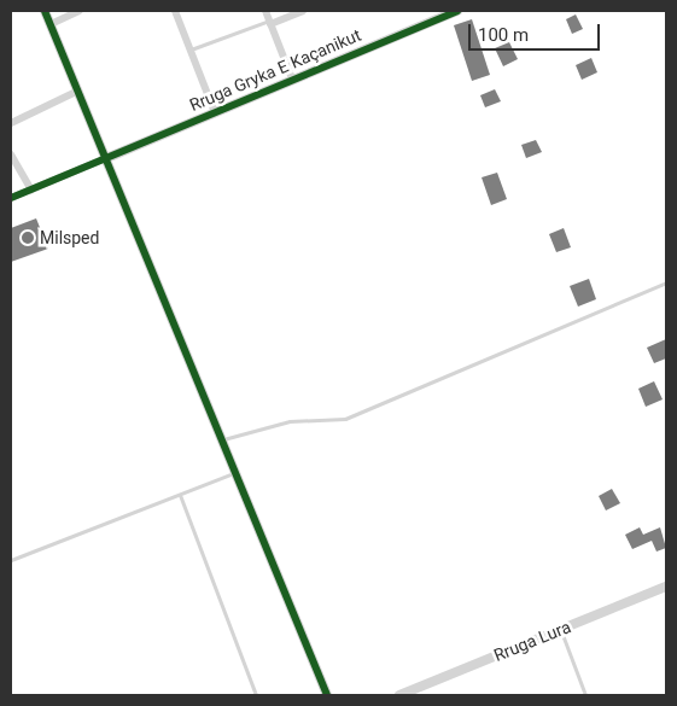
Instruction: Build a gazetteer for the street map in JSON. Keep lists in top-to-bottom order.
{
  "streets": {
    "street": ["Rruga Gryka E Kaçanikut", "Rruga Lura"]
  },
  "places": ["Milsped"],
  "scale_bar": "100 m"
}
